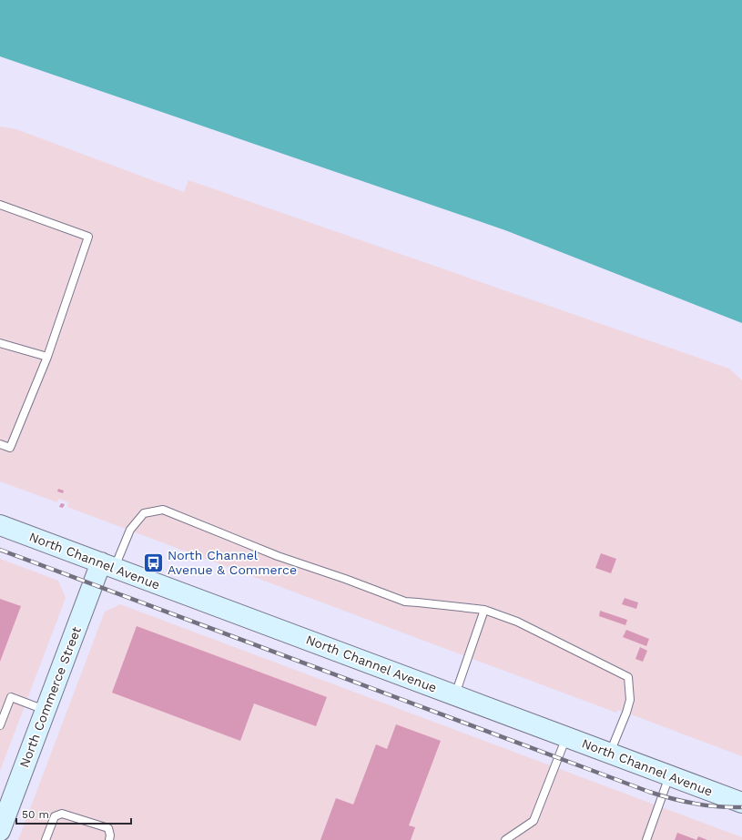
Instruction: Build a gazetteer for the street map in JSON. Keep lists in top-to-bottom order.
{
  "streets": {
    "street": ["North Channel Avenue", "North Commerce Street"]
  },
  "crossings": [
    ["North Channel Avenue", "North Commerce Street"]
  ],
  "places": {
    "bus stop": ["North Channel Avenue & Commerce"]
  },
  "scale_bar": "50 m"
}
